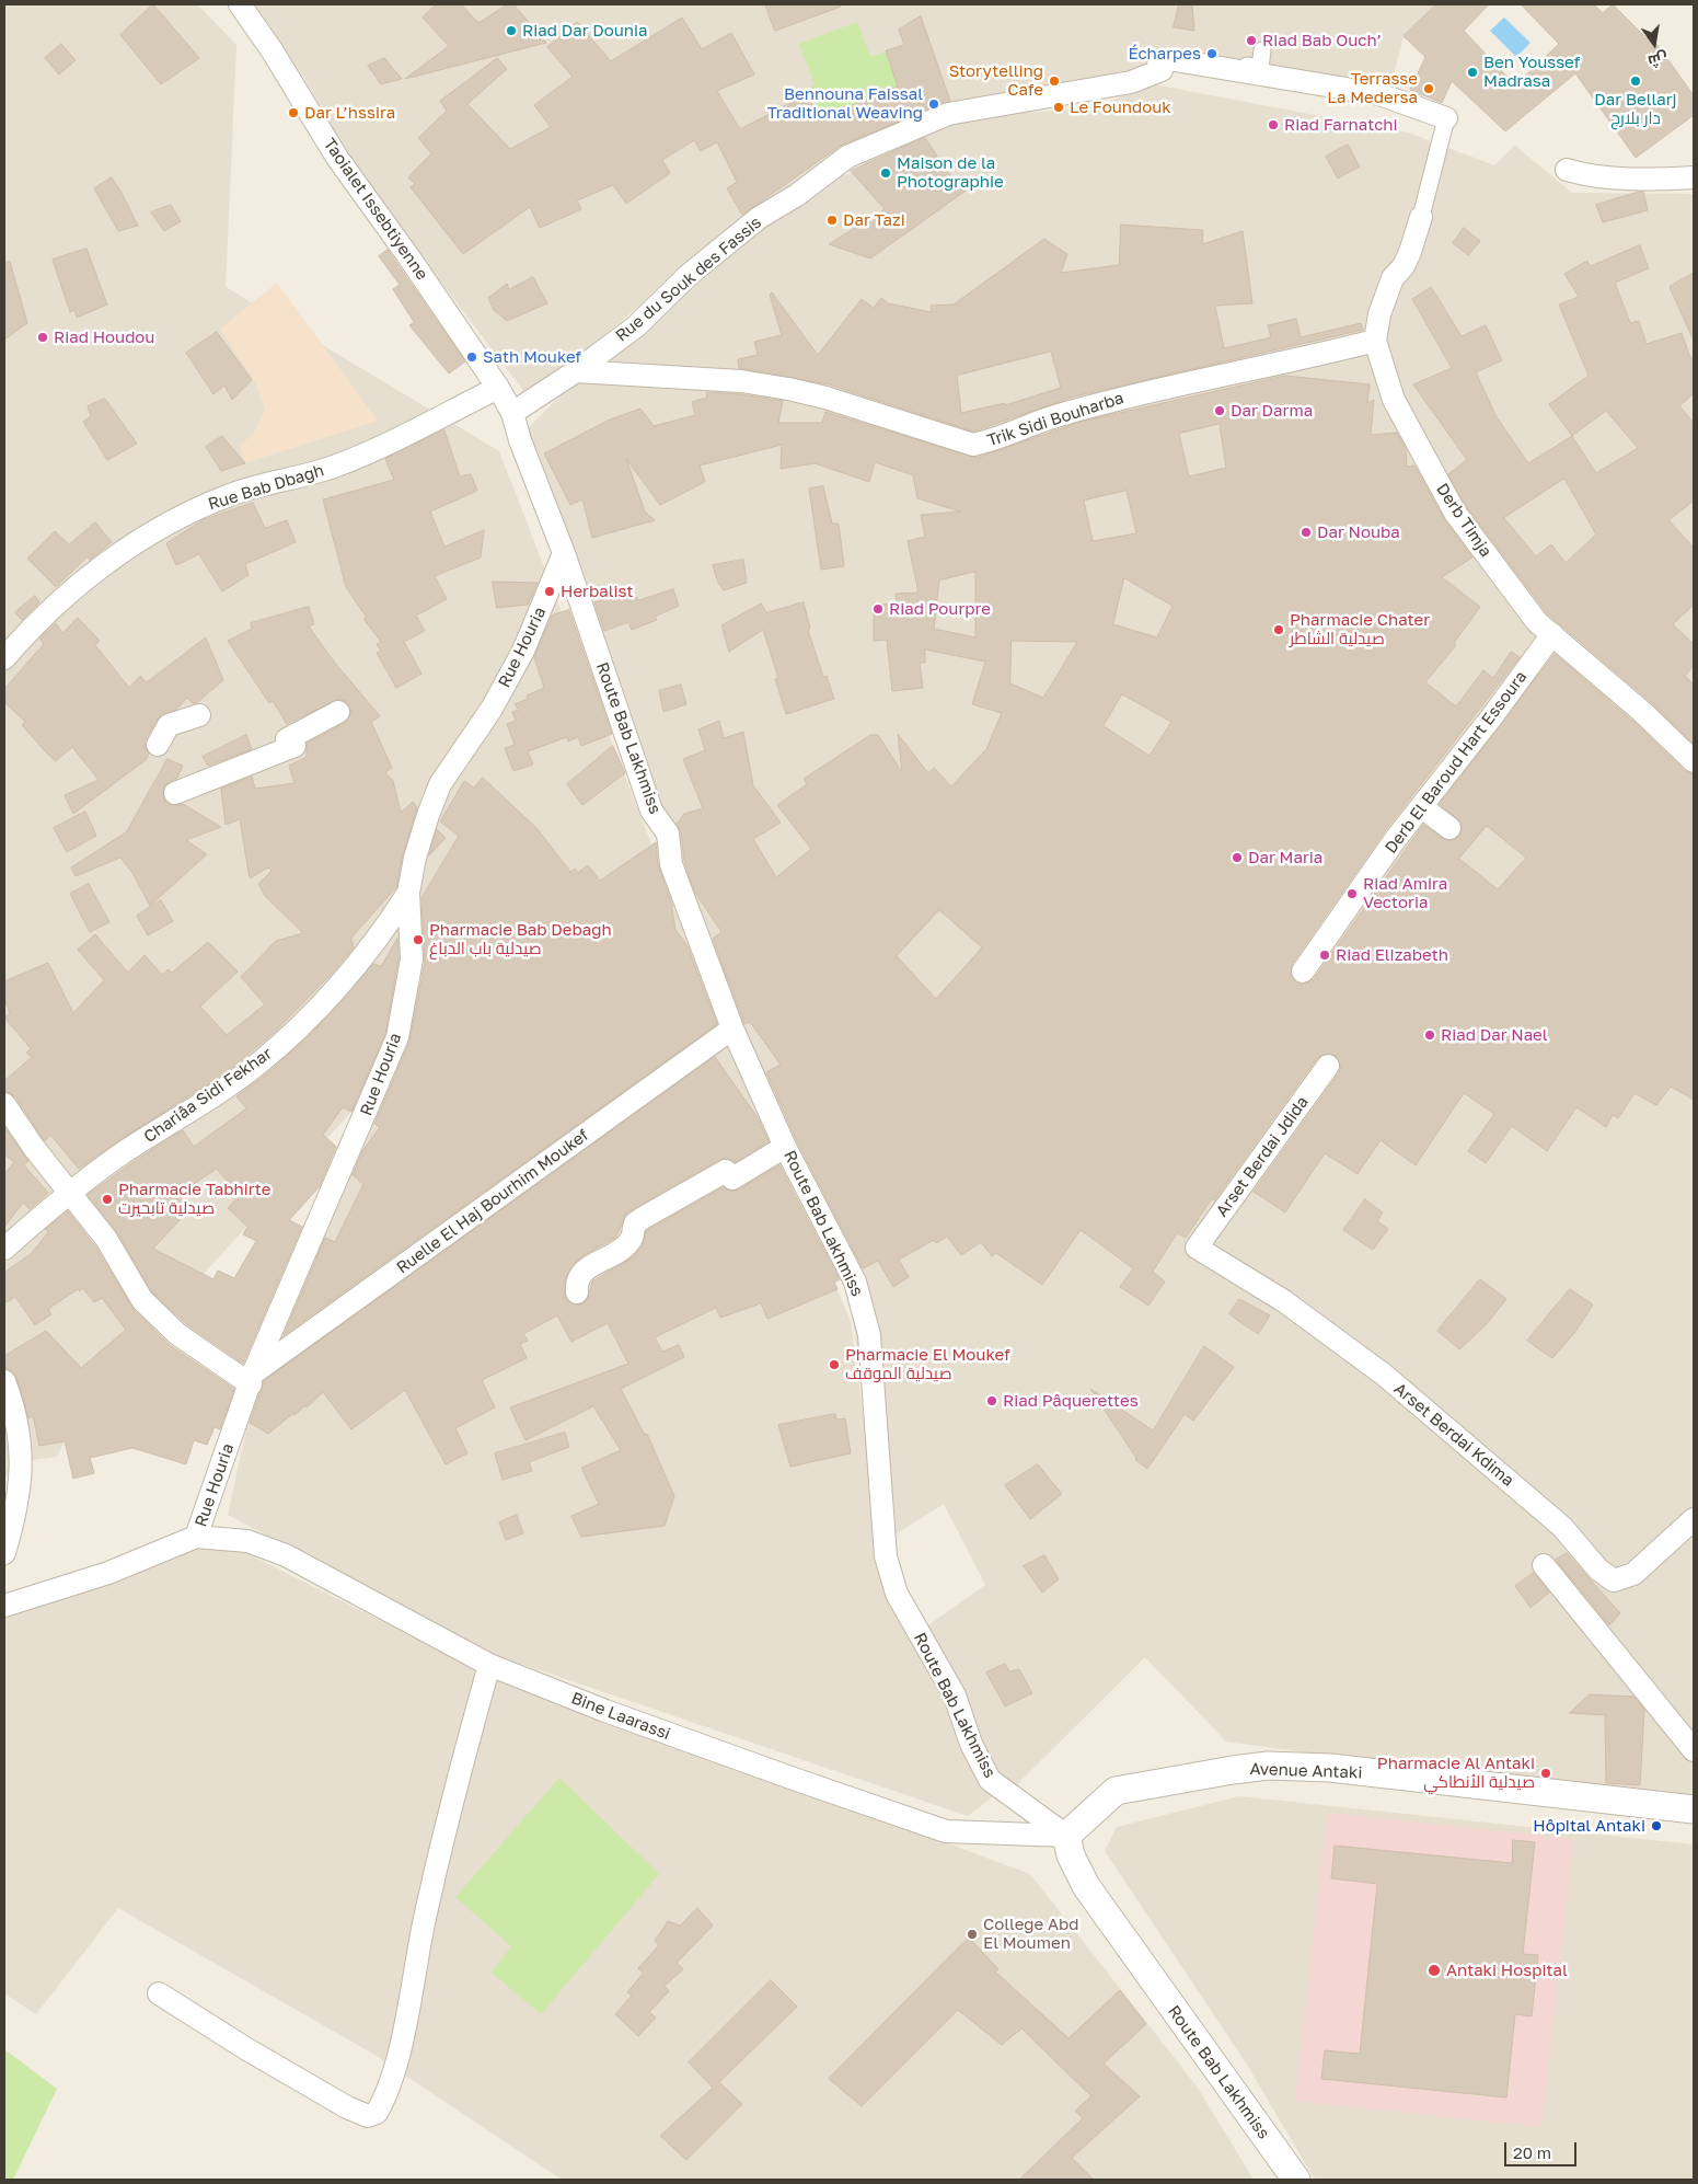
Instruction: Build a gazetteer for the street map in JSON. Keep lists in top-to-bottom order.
{
  "streets": {
    "street": [
      "Taoialet Issebtiyenne",
      "Rue du Souk des Fassis",
      "Trik Sidi Bouharba",
      "Rue Bab Dbagh",
      "Derb Timja",
      "Rue Houria",
      "Route Bab Lakhmiss",
      "Derb El Baroud Hart Essoura",
      "Chariâa Sidi Fekhar",
      "Arset Berdai Jdida",
      "Ruelle El Haj Bourhim Moukef",
      "Arset Berdai Kdima",
      "Bine Laarassi",
      "Avenue Antaki"
    ]
  },
  "crossings": [
    ["Taoialet Issebtiyenne", "Rue Bab Dbagh"],
    ["Taoialet Issebtiyenne", "Route Bab Lakhmiss"],
    ["Rue du Souk des Fassis", "Trik Sidi Bouharba"],
    ["Trik Sidi Bouharba", "Derb Timja"],
    ["Derb Timja", "Derb El Baroud Hart Essoura"],
    ["Rue Houria", "Route Bab Lakhmiss"],
    ["Rue Houria", "Chariâa Sidi Fekhar"],
    ["Rue Houria", "Ruelle El Haj Bourhim Moukef"],
    ["Rue Houria", "Bine Laarassi"],
    ["Route Bab Lakhmiss", "Ruelle El Haj Bourhim Moukef"],
    ["Route Bab Lakhmiss", "Bine Laarassi"],
    ["Route Bab Lakhmiss", "Avenue Antaki"],
    ["Arset Berdai Jdida", "Arset Berdai Kdima"],
    ["Bine Laarassi", "Avenue Antaki"]
  ],
  "places": [
    "Riad Dar Dounia",
    "Riad Bab Ouch’",
    "Écharpes",
    "Ben Youssef Madrasa",
    "Storytelling Cafe",
    "Dar Bellarj دار بلارج",
    "Terrasse La Medersa",
    "Bennouna Faissal Traditional Weaving",
    "Le Foundouk",
    "Dar L’hssira",
    "Riad Farnatchi",
    "Maison de la Photographie",
    "Dar Tazi",
    "Riad Houdou",
    "Sath Moukef",
    "Dar Darma",
    "Dar Nouba",
    "Herbalist",
    "Riad Pourpre",
    "Pharmacie Chater صيدلية الشاطر",
    "Dar Maria",
    "Riad Amira Vectoria",
    "Pharmacie Bab Debagh صيدلية باب الدباغ",
    "Riad Elizabeth",
    "Riad Dar Nael",
    "Pharmacie Tabhirte صيدلية تابحيرت",
    "Pharmacie El Moukef صيدلية الموقف",
    "Riad Pâquerettes",
    "Pharmacie Al Antaki صيدلية الأنطاكي",
    "Hôpital Antaki",
    "College Abd El Moumen",
    "Antaki Hospital"
  ],
  "scale_bar": "20 m",
  "north": "bottom"
}
